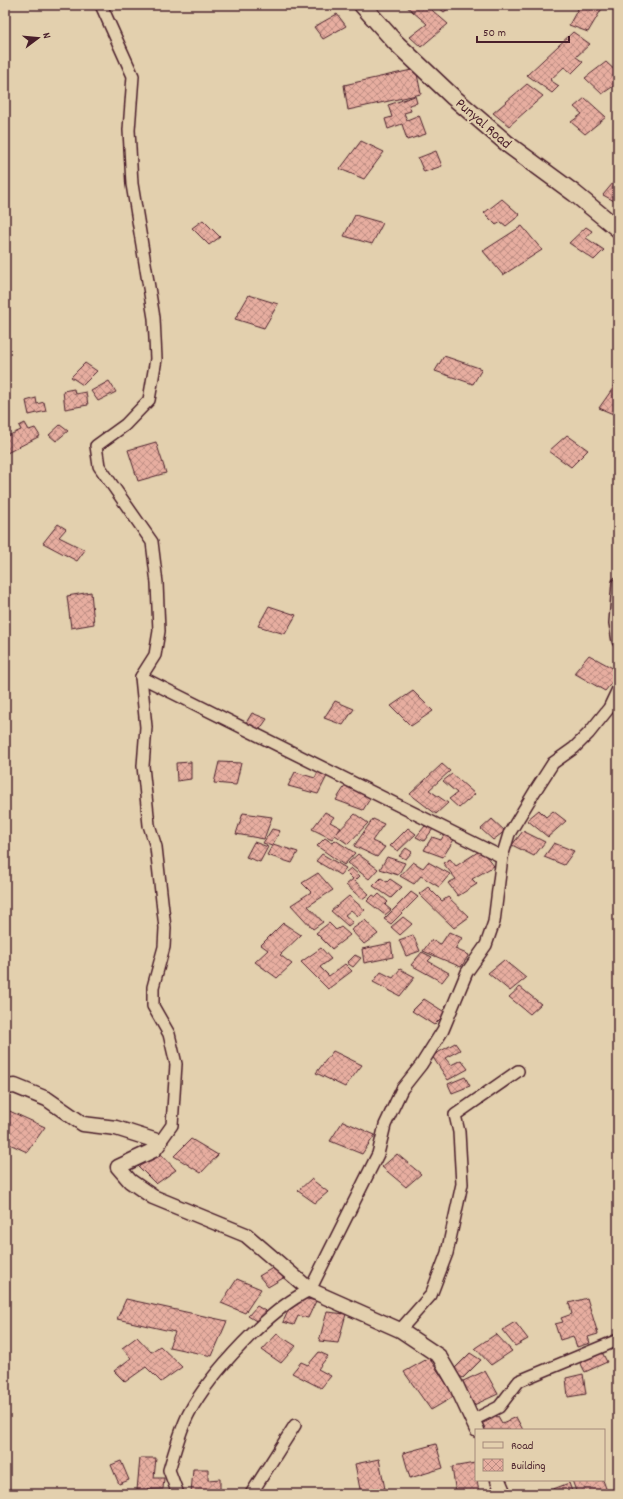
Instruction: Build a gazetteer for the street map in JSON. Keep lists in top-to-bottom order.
{
  "streets": {
    "main road": ["Punyal Road"]
  },
  "legend": ["Road", "Building"],
  "scale_bar": "50 m",
  "north": "right"
}
